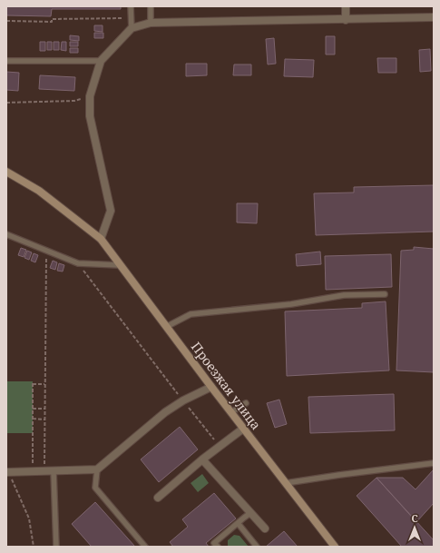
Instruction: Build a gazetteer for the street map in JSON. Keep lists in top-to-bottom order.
{
  "streets": {
    "street": ["Проезжая улица"]
  },
  "north": "top"
}
